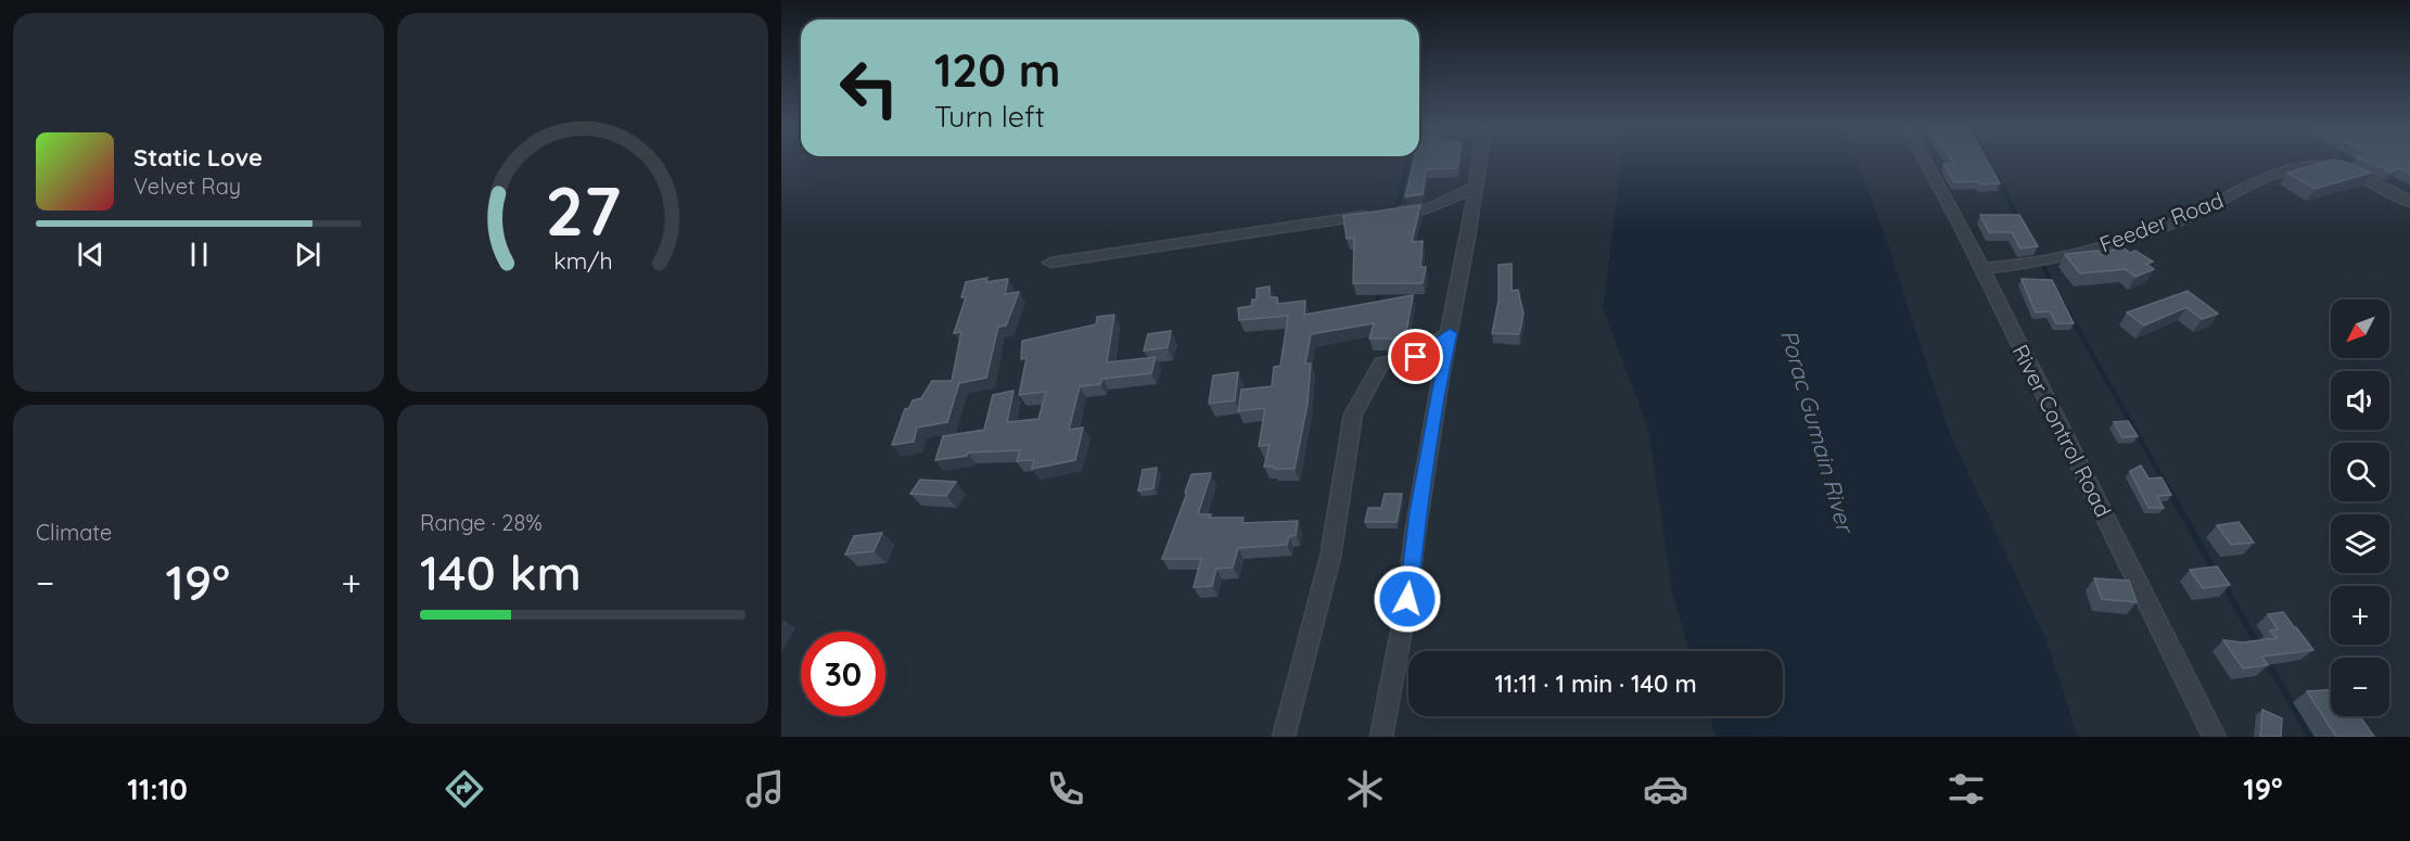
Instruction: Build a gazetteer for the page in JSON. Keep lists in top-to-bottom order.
{
  "streets": {
    "street": ["Feeder Road", "River Control Road"]
  },
  "crossings": [
    ["Feeder Road", "River Control Road"]
  ],
  "water": ["Porac Gumain River"],
  "north": "bottom left",
  "page": {
    "turn": ["120 m", "Turn left"],
    "song": ["Static Love", "Velvet Ray"],
    "map_buttons": ["+", "−"],
    "tile": [
      "Climate",
      ["Range · 28%", "140 km"]
    ],
    "heat": ["−", "19°", "+"],
    "limit": "30",
    "trip": "11:11 · 1 min · 140 m",
    "tabs": ["11:10", "19°"],
    "gauge": ["27", "km/h"]
  }
}
